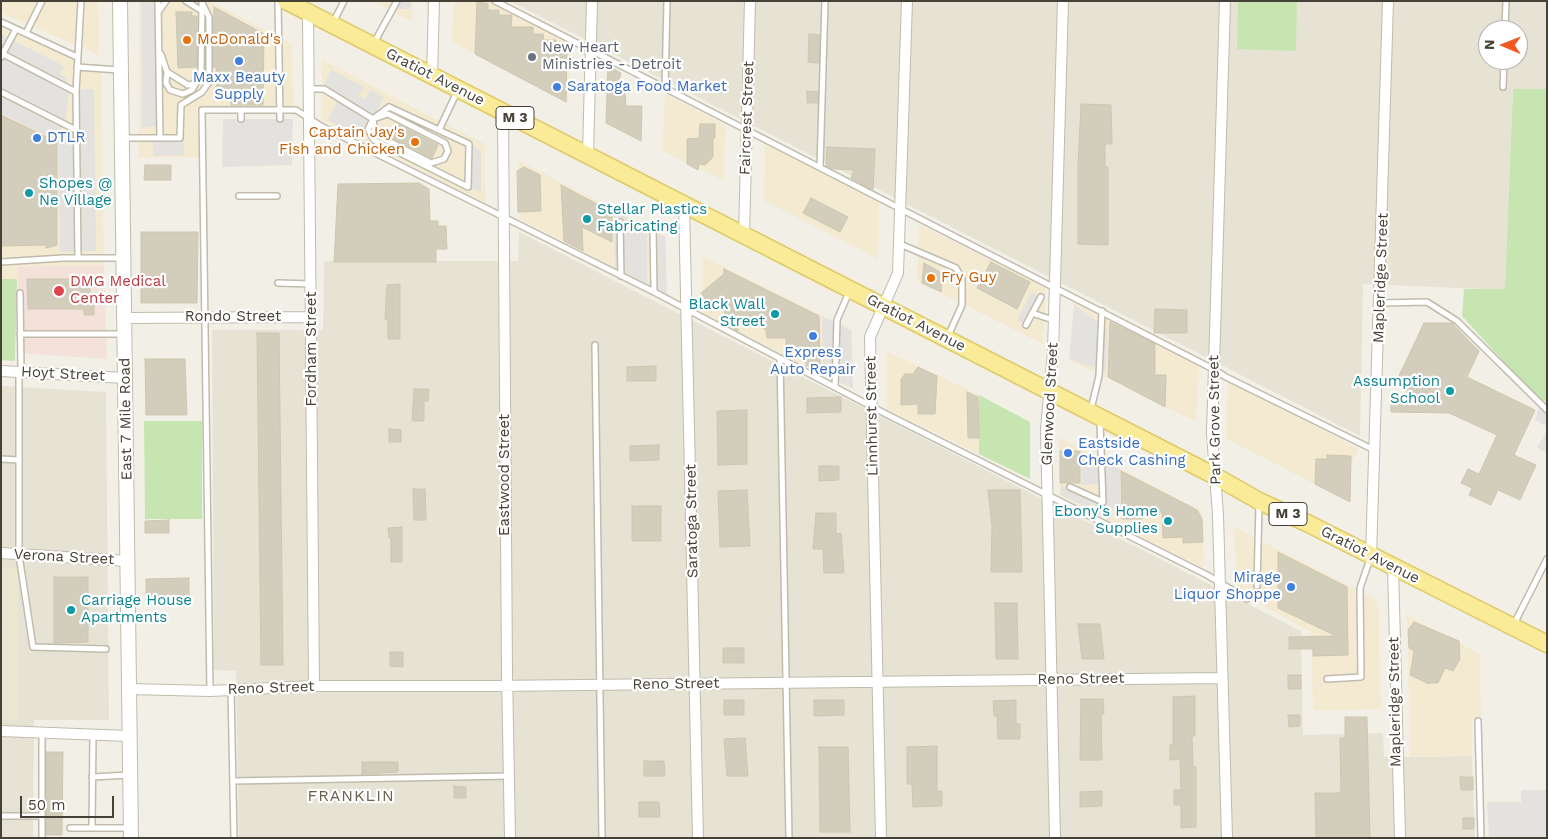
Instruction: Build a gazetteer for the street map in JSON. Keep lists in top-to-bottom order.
{
  "streets": {
    "main road": ["Gratiot Avenue", "M 3"],
    "street": [
      "Faircrest Street",
      "Mapleridge Street",
      "Rondo Street",
      "Fordham Street",
      "Hoyt Street",
      "Glenwood Street",
      "Linnhurst Street",
      "East 7 Mile Road",
      "Park Grove Street",
      "Eastwood Street",
      "Saratoga Street",
      "Verona Street",
      "Reno Street"
    ]
  },
  "crossings": [
    ["Gratiot Avenue", "Faircrest Street"],
    ["Gratiot Avenue", "Mapleridge Street"],
    ["Gratiot Avenue", "Fordham Street"],
    ["Gratiot Avenue", "Glenwood Street"],
    ["Gratiot Avenue", "Linnhurst Street"],
    ["Gratiot Avenue", "Park Grove Street"],
    ["Gratiot Avenue", "Eastwood Street"],
    ["Gratiot Avenue", "Saratoga Street"],
    ["Rondo Street", "Fordham Street"],
    ["Rondo Street", "East 7 Mile Road"],
    ["Fordham Street", "Reno Street"],
    ["Hoyt Street", "East 7 Mile Road"],
    ["Glenwood Street", "Reno Street"],
    ["Linnhurst Street", "Reno Street"],
    ["East 7 Mile Road", "Verona Street"],
    ["East 7 Mile Road", "Reno Street"],
    ["Park Grove Street", "Reno Street"],
    ["Eastwood Street", "Reno Street"],
    ["Saratoga Street", "Reno Street"]
  ],
  "districts": ["FRANKLIN"],
  "places": [
    "McDonald's",
    "New Heart Ministries - Detroit",
    "Maxx Beauty Supply",
    "Saratoga Food Market",
    "DTLR",
    "Captain Jay's Fish and Chicken",
    "Shopes @ Ne Village",
    "Stellar Plastics Fabricating",
    "Fry Guy",
    "DMG Medical Center",
    "Black Wall Street",
    "Express Auto Repair",
    "Assumption School",
    "Eastside Check Cashing",
    "Ebony's Home Supplies",
    "Mirage Liquor Shoppe",
    "Carriage House Apartments"
  ],
  "scale_bar": "50 m",
  "north": "left"
}
